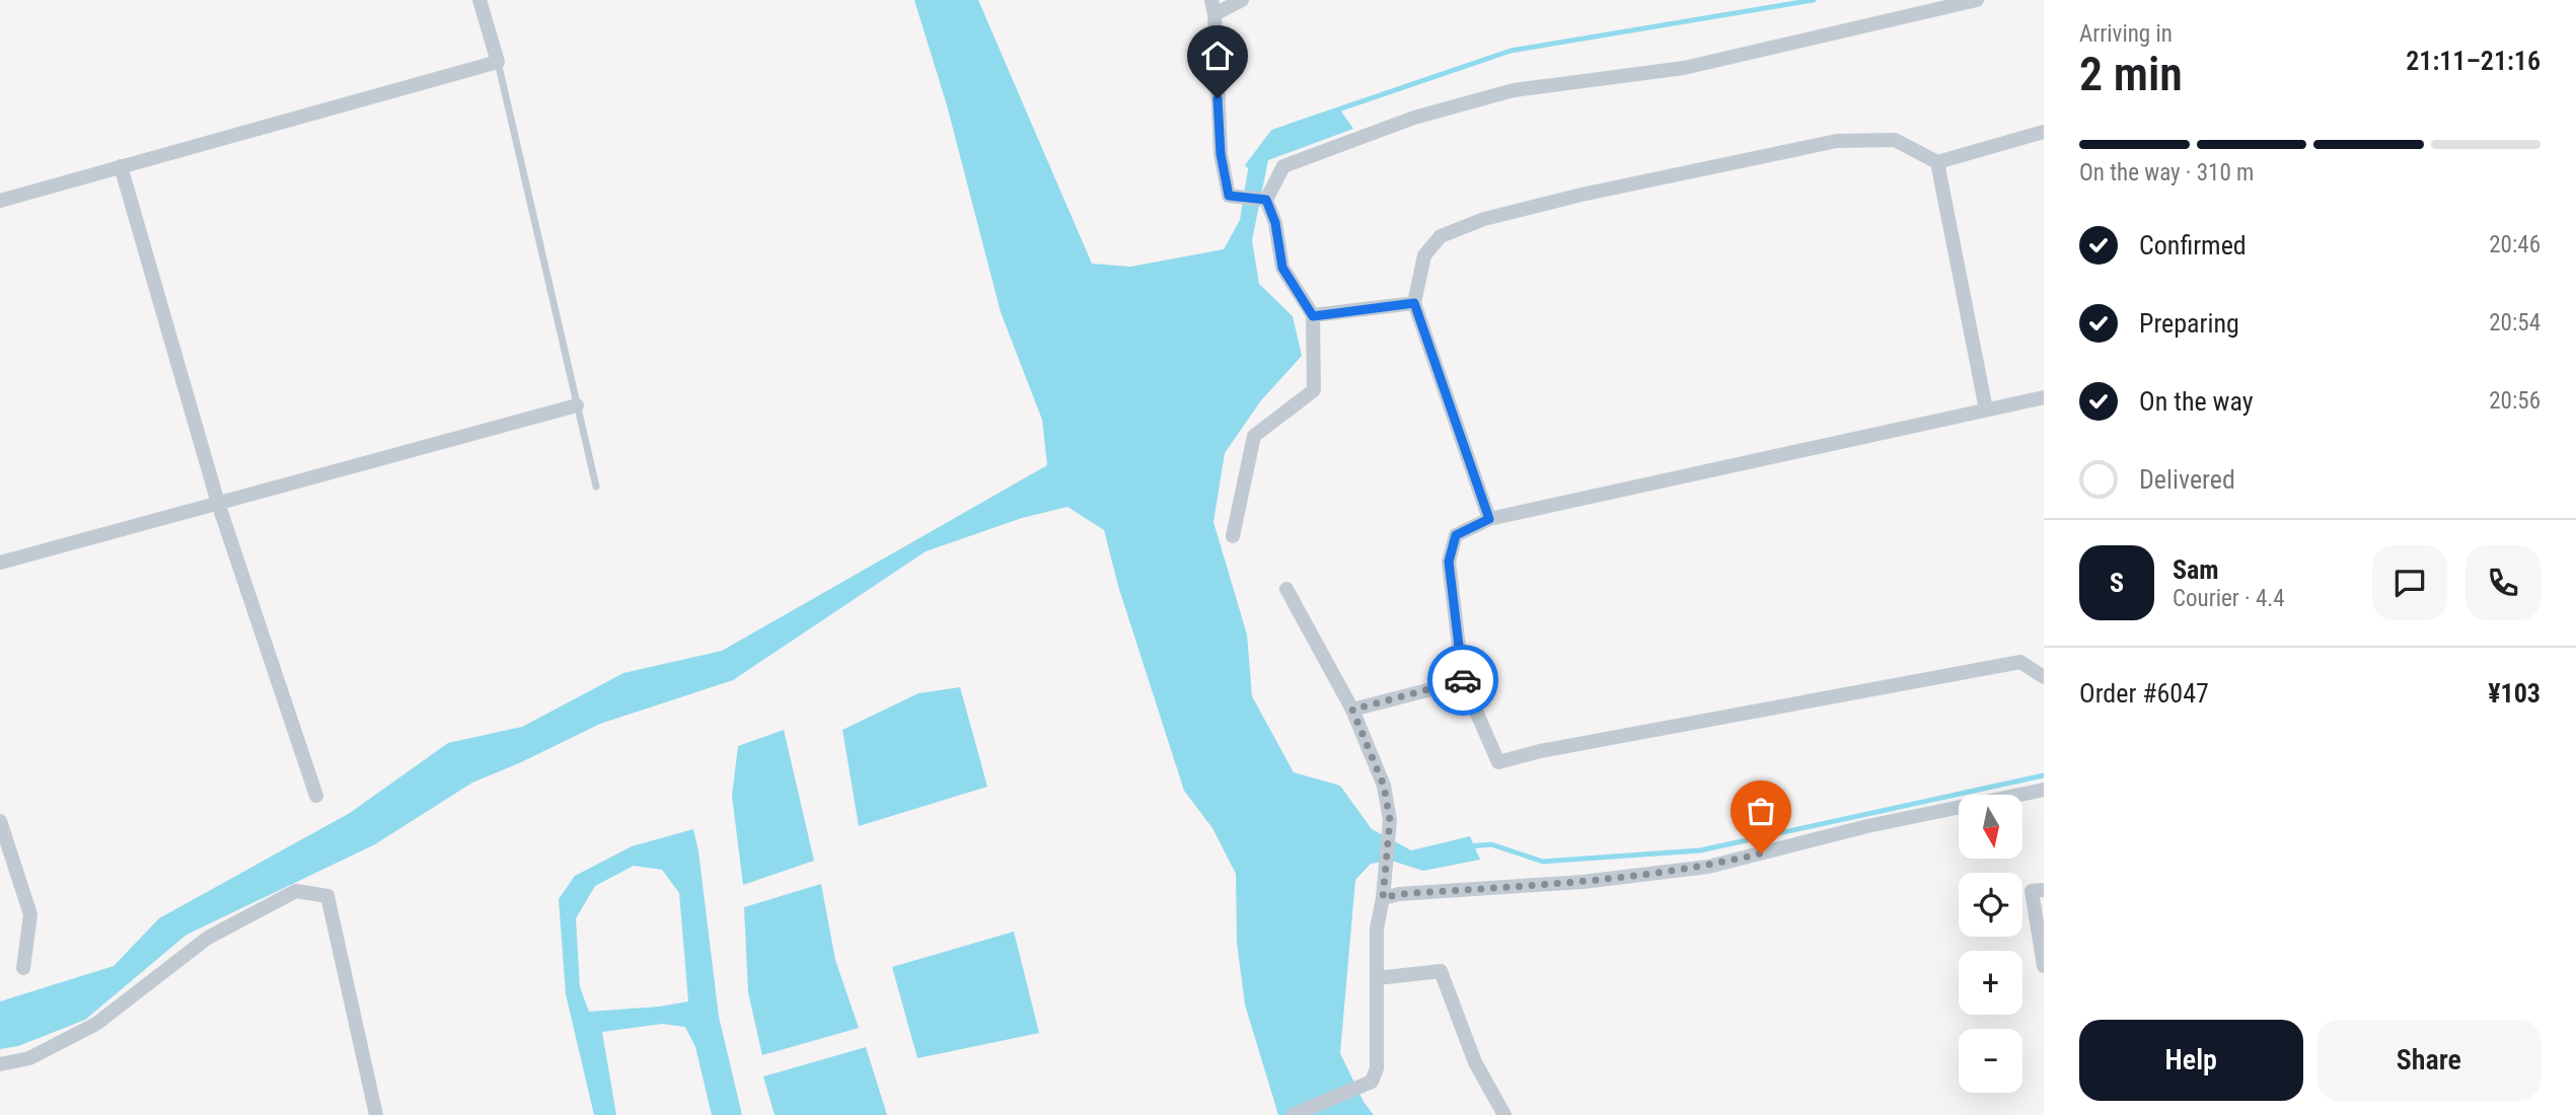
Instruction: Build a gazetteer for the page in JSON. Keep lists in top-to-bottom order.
{
  "north": "bottom",
  "page": {
    "heading": ["2 min", "Arriving in", "21:11–21:16"],
    "panel": [
      "Sam",
      "Courier · 4.4",
      "Order #6047",
      "¥103"
    ],
    "bar": "On the way · 310 m",
    "list": [
      ["Confirmed", "20:46"],
      ["Preparing", "20:54"],
      ["On the way", "20:56"],
      "Delivered"
    ],
    "round": "S",
    "map_buttons": ["+", "−"],
    "buttons": ["Help", "Share"]
  }
}
